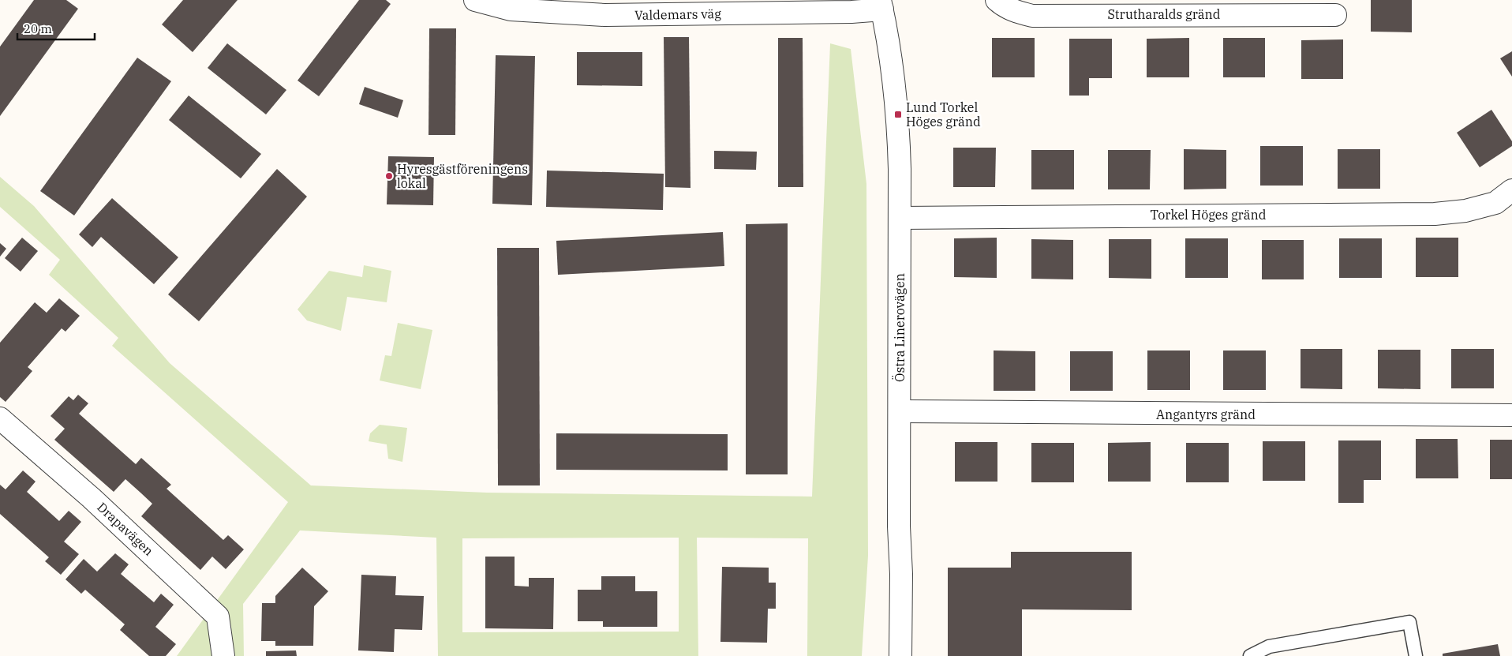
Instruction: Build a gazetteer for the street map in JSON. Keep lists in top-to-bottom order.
{
  "streets": {
    "street": [
      "Valdemars väg",
      "Strutharalds gränd",
      "Torkel Höges gränd",
      "Östra Linerovägen",
      "Angantyrs gränd",
      "Drapavägen"
    ]
  },
  "crossings": [
    ["Valdemars väg", "Östra Linerovägen"],
    ["Torkel Höges gränd", "Östra Linerovägen"],
    ["Östra Linerovägen", "Angantyrs gränd"]
  ],
  "places": {
    "transit": ["Lund Torkel Höges gränd"],
    "other": ["Hyresgästföreningens lokal"]
  },
  "scale_bar": "20 m"
}
